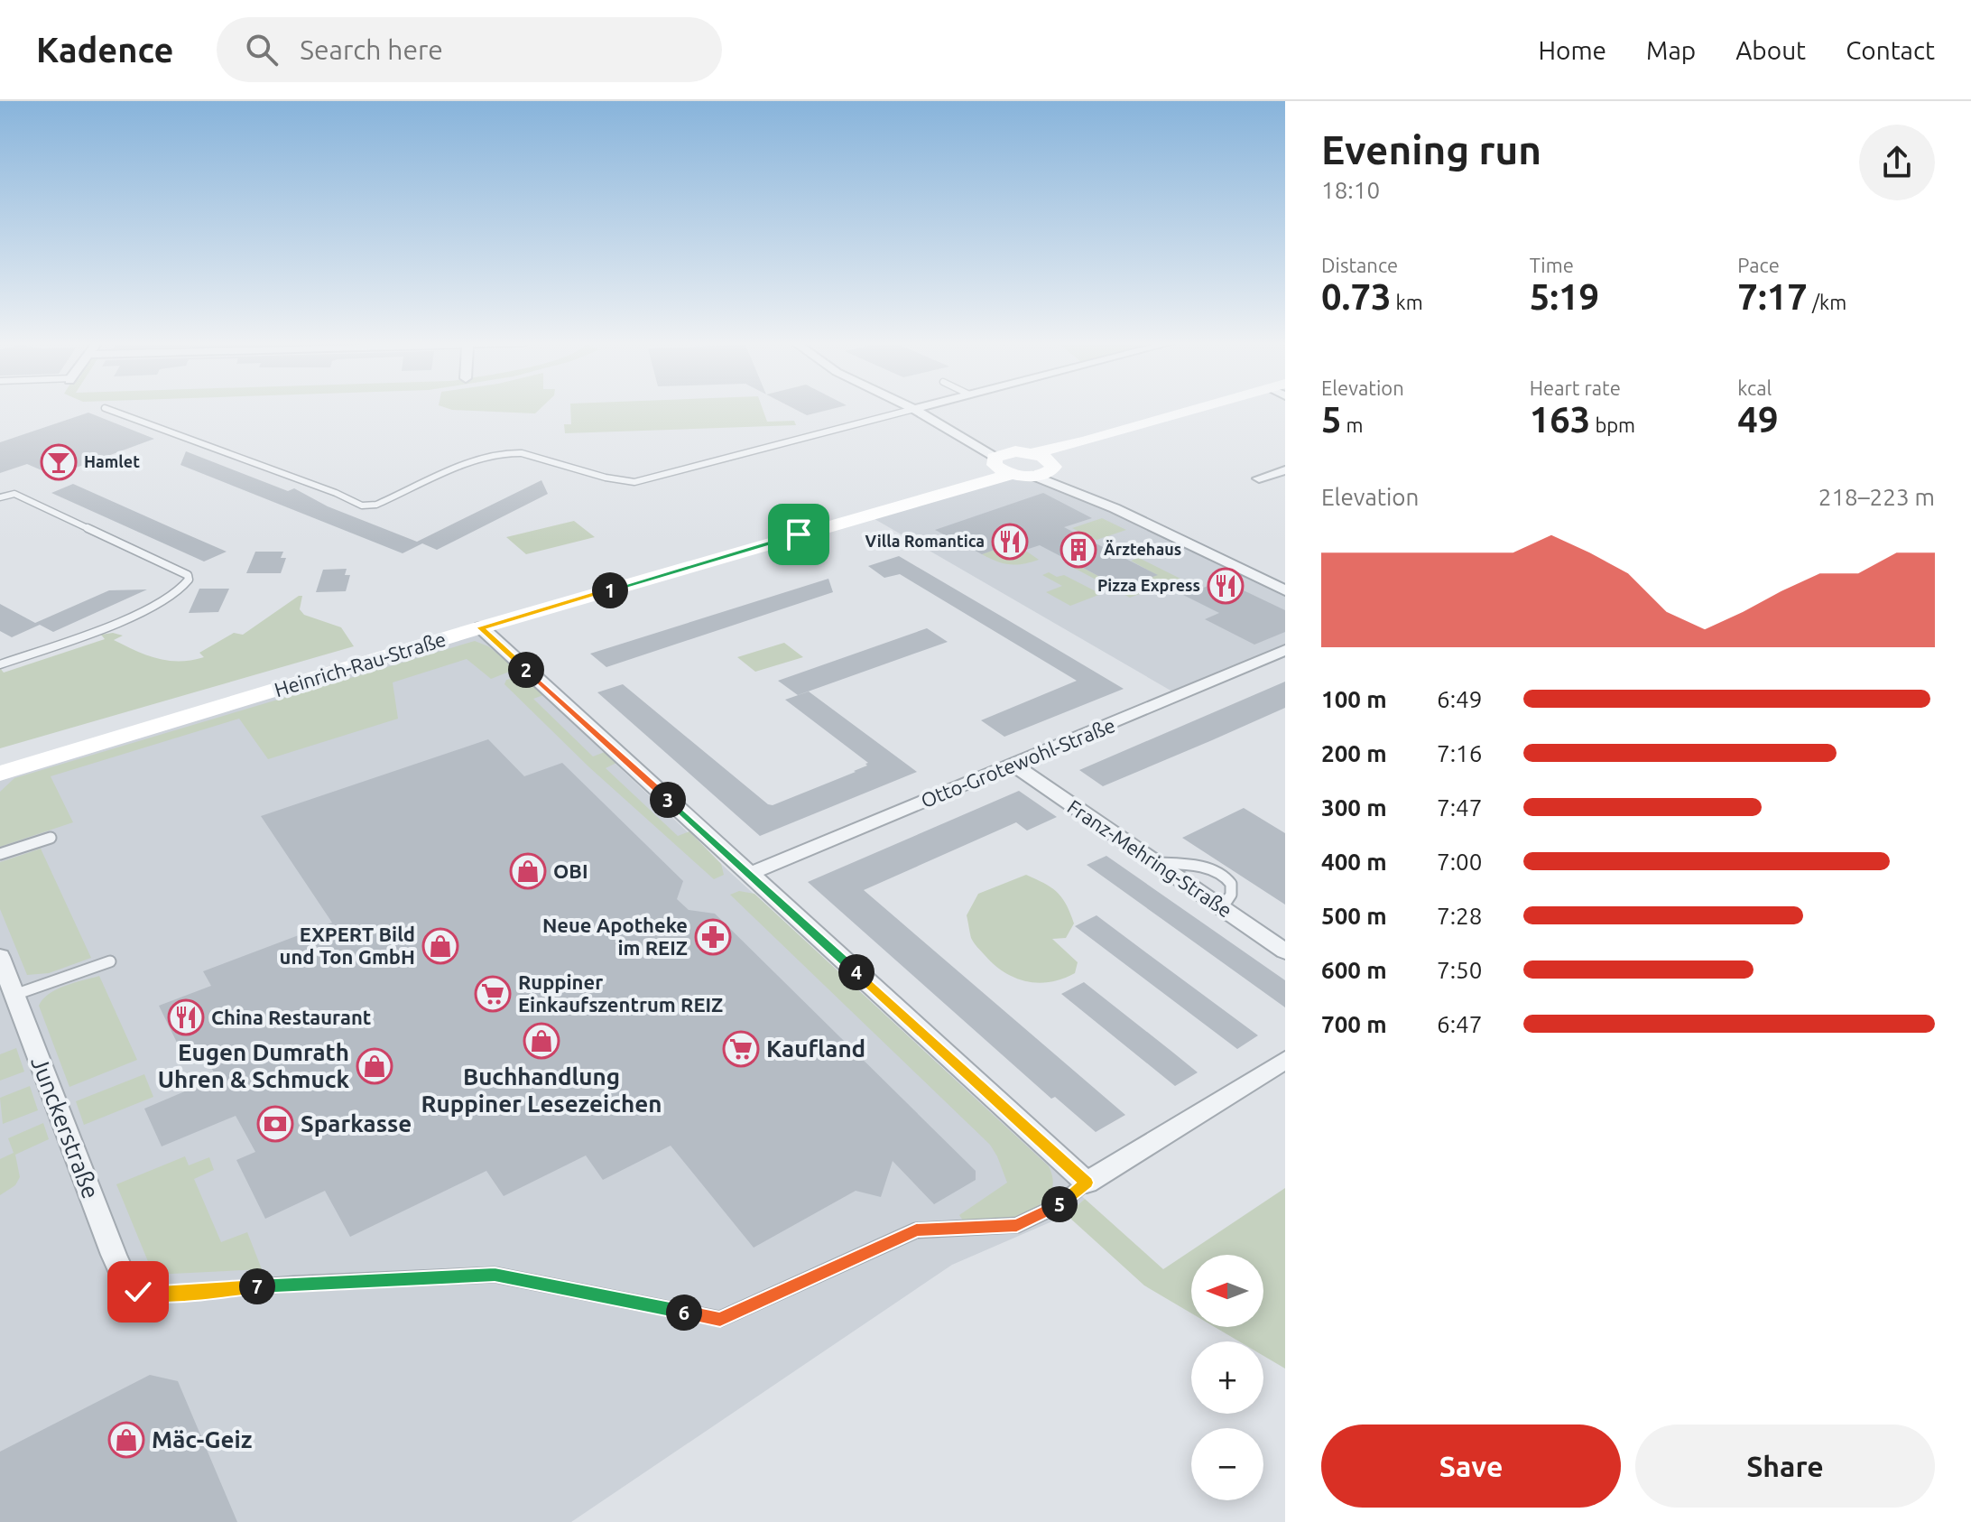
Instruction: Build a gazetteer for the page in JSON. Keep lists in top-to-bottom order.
{
  "streets": {
    "main road": ["Heinrich-Rau-Straße"],
    "street": ["Otto-Grotewohl-Straße", "Franz-Mehring-Straße", "Junckerstraße"]
  },
  "crossings": [
    ["Otto-Grotewohl-Straße", "Franz-Mehring-Straße"]
  ],
  "places": {
    "bar": ["Hamlet"],
    "restaurant": ["Villa Romantica", "Pizza Express", "China Restaurant"],
    "building": ["Ärztehaus"],
    "shop": [
      "OBI",
      "EXPERT Bild und Ton GmbH",
      "Buchhandlung Ruppiner Lesezeichen",
      "Eugen Dumrath Uhren & Schmuck",
      "Mäc-Geiz"
    ],
    "pharmacy": ["Neue Apotheke im REIZ"],
    "supermarket": ["Ruppiner Einkaufszentrum REIZ", "Kaufland"],
    "bank": ["Sparkasse"]
  },
  "north": "left",
  "page": {
    "header": "Kadence",
    "search": "Search here",
    "nav": [
      "Home",
      "Map",
      "About",
      "Contact"
    ],
    "heading": ["Evening run", "18:10"],
    "stats": [
      ["Distance", "0.73 km"],
      ["Time", "5:19"],
      ["Pace", "7:17 /km"],
      ["Elevation", "5 m"],
      ["Heart rate", "163 bpm"],
      ["kcal", "49"]
    ],
    "chart": ["Elevation", "218–223 m"],
    "pins": [
      "1",
      "2",
      "3",
      "4",
      "5",
      "7",
      "6"
    ],
    "list": [
      {
        "name": "100 m",
        "note": "6:49"
      },
      {
        "name": "200 m",
        "note": "7:16"
      },
      {
        "name": "300 m",
        "note": "7:47"
      },
      {
        "name": "400 m",
        "note": "7:00"
      },
      {
        "name": "500 m",
        "note": "7:28"
      },
      {
        "name": "600 m",
        "note": "7:50"
      },
      {
        "name": "700 m",
        "note": "6:47"
      }
    ],
    "map_buttons": ["+", "−"],
    "buttons": ["Save", "Share"]
  }
}
